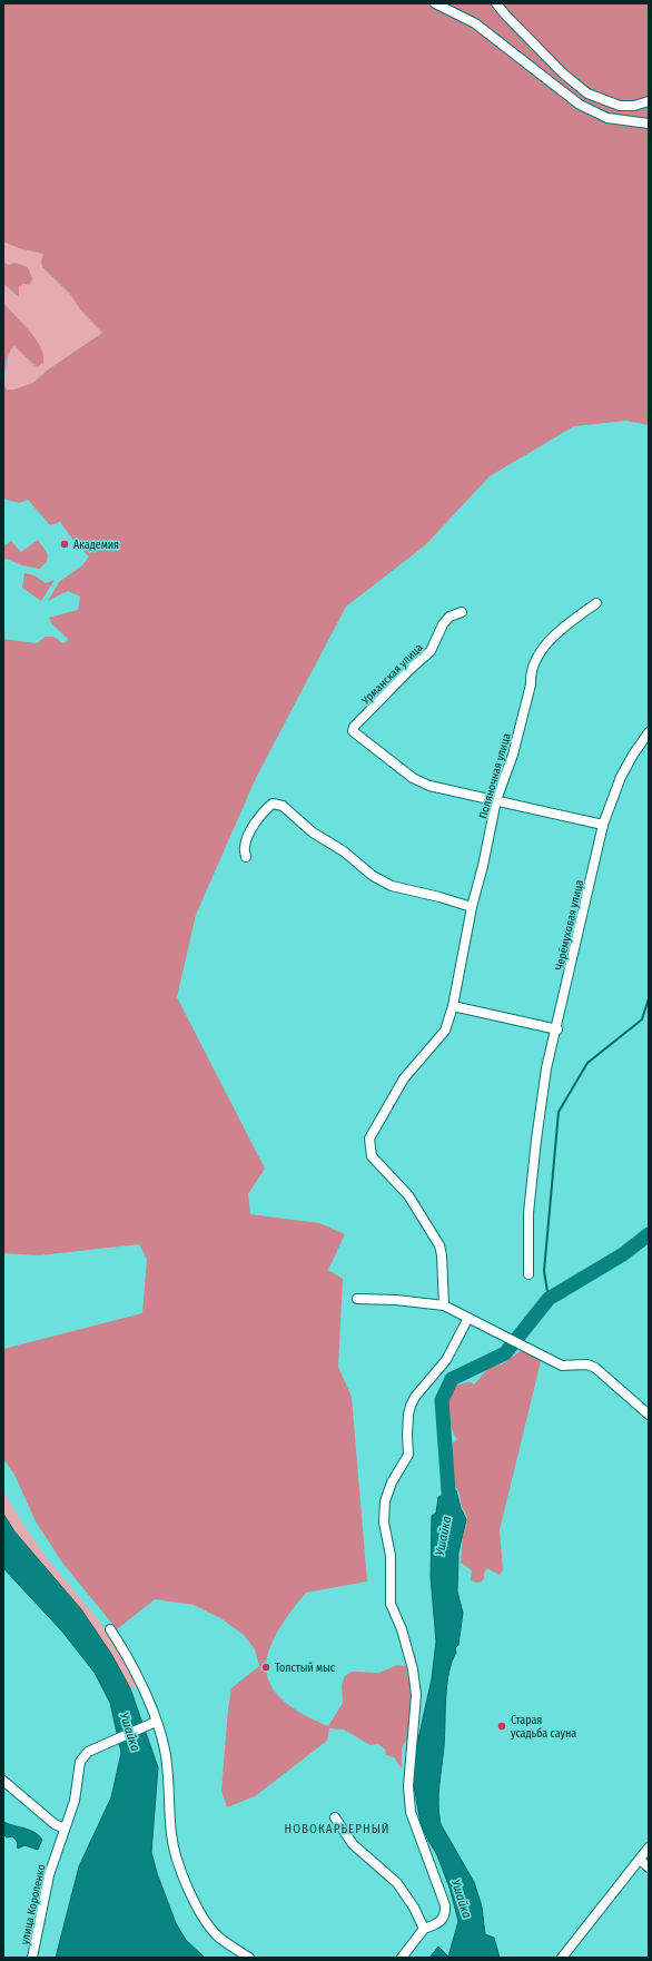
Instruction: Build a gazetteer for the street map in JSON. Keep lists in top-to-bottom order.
{
  "streets": {
    "street": [
      "Урманская улица",
      "Поляночная улица",
      "Черёмуховая улица",
      "улица Короленко"
    ]
  },
  "crossings": [
    ["Урманская улица", "Поляночная улица"]
  ],
  "districts": ["НОВОКАРЬЕРНЫЙ"],
  "water": ["Ушайка"],
  "places": ["Академия", "Толстый мыс", "Старая усадьба сауна"]
}
